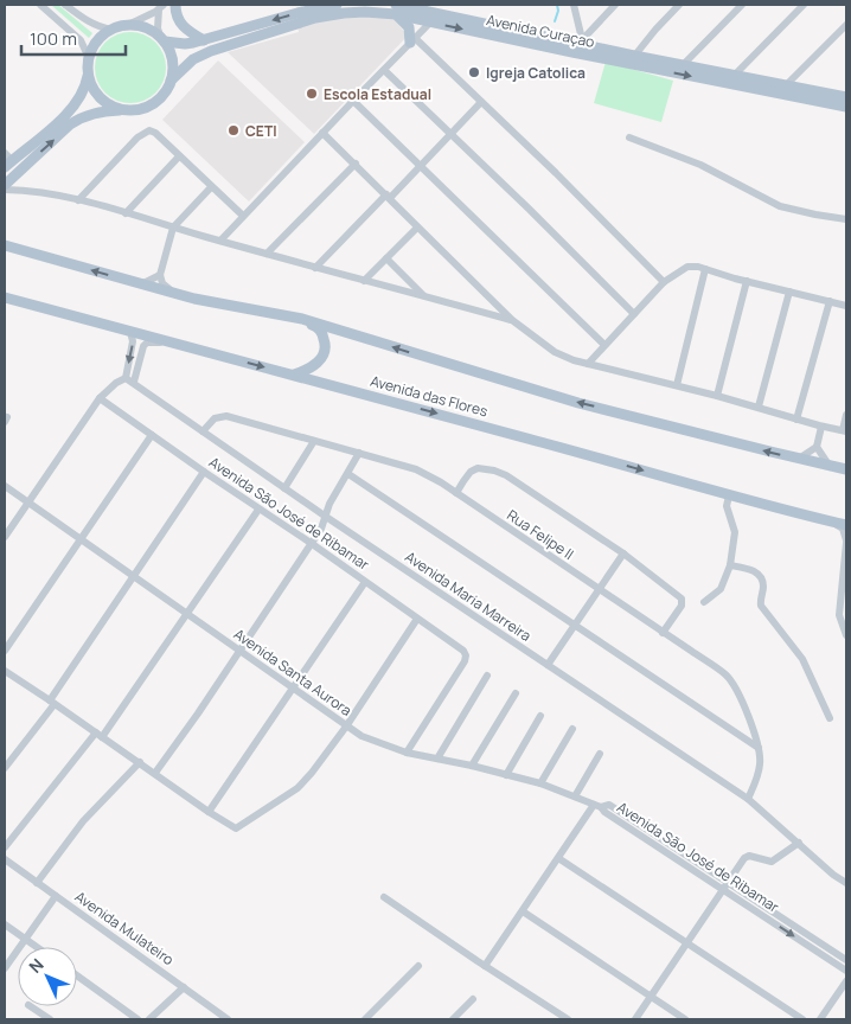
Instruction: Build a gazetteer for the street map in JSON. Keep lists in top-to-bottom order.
{
  "streets": {
    "main road": ["Avenida Curaçao", "Avenida das Flores"],
    "street": [
      "Avenida São José de Ribamar",
      "Rua Felipe II",
      "Avenida Maria Marreira",
      "Avenida Santa Aurora",
      "Avenida Mulateiro"
    ]
  },
  "crossings": [
    ["Avenida São José de Ribamar", "Avenida Santa Aurora"],
    ["Rua Felipe II", "Avenida Maria Marreira"]
  ],
  "places": ["Igreja Catolica", "Escola Estadual", "CETI"],
  "scale_bar": "100 m",
  "north": "top left"
}
